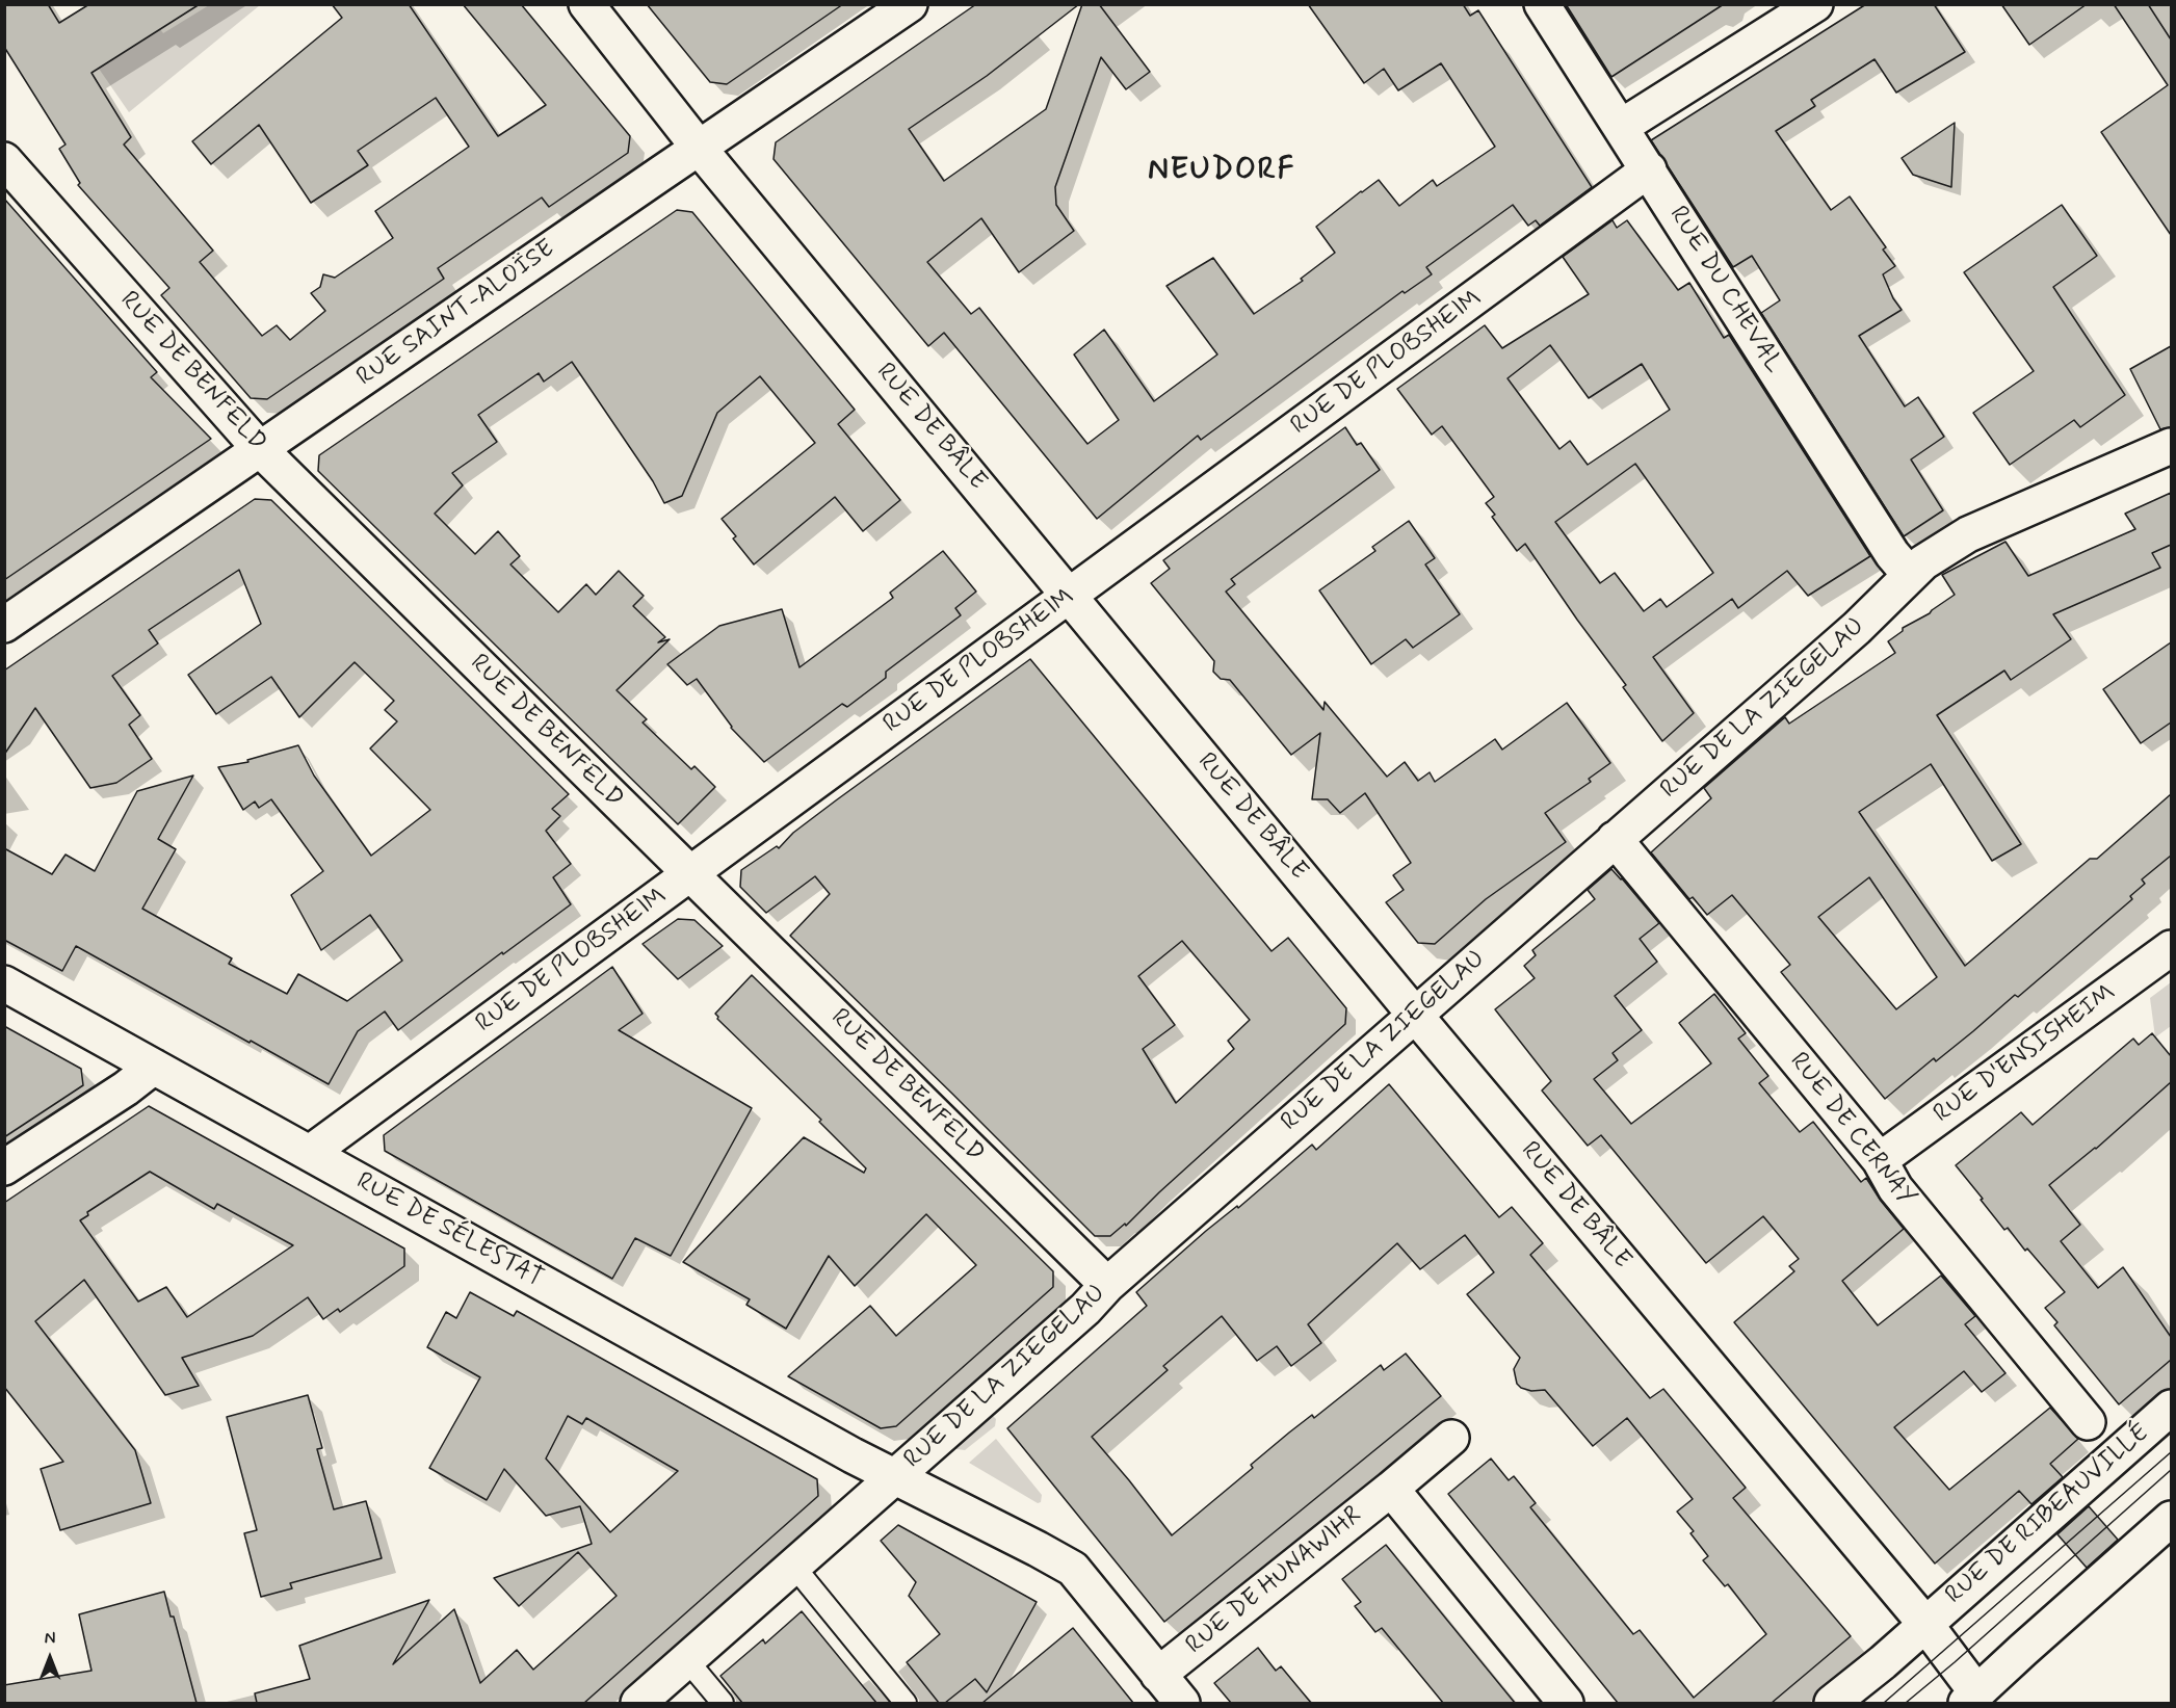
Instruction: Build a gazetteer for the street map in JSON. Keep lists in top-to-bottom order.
{
  "streets": {
    "street": [
      "RUE DU CHEVAL",
      "RUE SAINT-ALOÏSE",
      "RUE DE PLOBSHEIM",
      "RUE DE BENFELD",
      "RUE DE BÂLE",
      "RUE DE LA ZIEGELAU",
      "RUE D'ENSISHEIM",
      "RUE DE CERNAY",
      "RUE DE SÉLESTAT",
      "RUE DE RIBEAUVILLÉ",
      "RUE DE HUNAWIHR"
    ]
  },
  "crossings": [
    ["RUE DU CHEVAL", "RUE DE PLOBSHEIM"],
    ["RUE DU CHEVAL", "RUE DE LA ZIEGELAU"],
    ["RUE SAINT-ALOÏSE", "RUE DE BENFELD"],
    ["RUE SAINT-ALOÏSE", "RUE DE BÂLE"],
    ["RUE DE PLOBSHEIM", "RUE DE BENFELD"],
    ["RUE DE PLOBSHEIM", "RUE DE BÂLE"],
    ["RUE DE PLOBSHEIM", "RUE DE SÉLESTAT"],
    ["RUE DE BENFELD", "RUE DE LA ZIEGELAU"],
    ["RUE DE BÂLE", "RUE DE LA ZIEGELAU"],
    ["RUE DE BÂLE", "RUE DE RIBEAUVILLÉ"],
    ["RUE DE LA ZIEGELAU", "RUE DE CERNAY"],
    ["RUE DE LA ZIEGELAU", "RUE DE SÉLESTAT"],
    ["RUE D'ENSISHEIM", "RUE DE CERNAY"],
    ["RUE DE SÉLESTAT", "RUE DE HUNAWIHR"]
  ],
  "districts": ["NEUDORF"],
  "north": "top"
}
